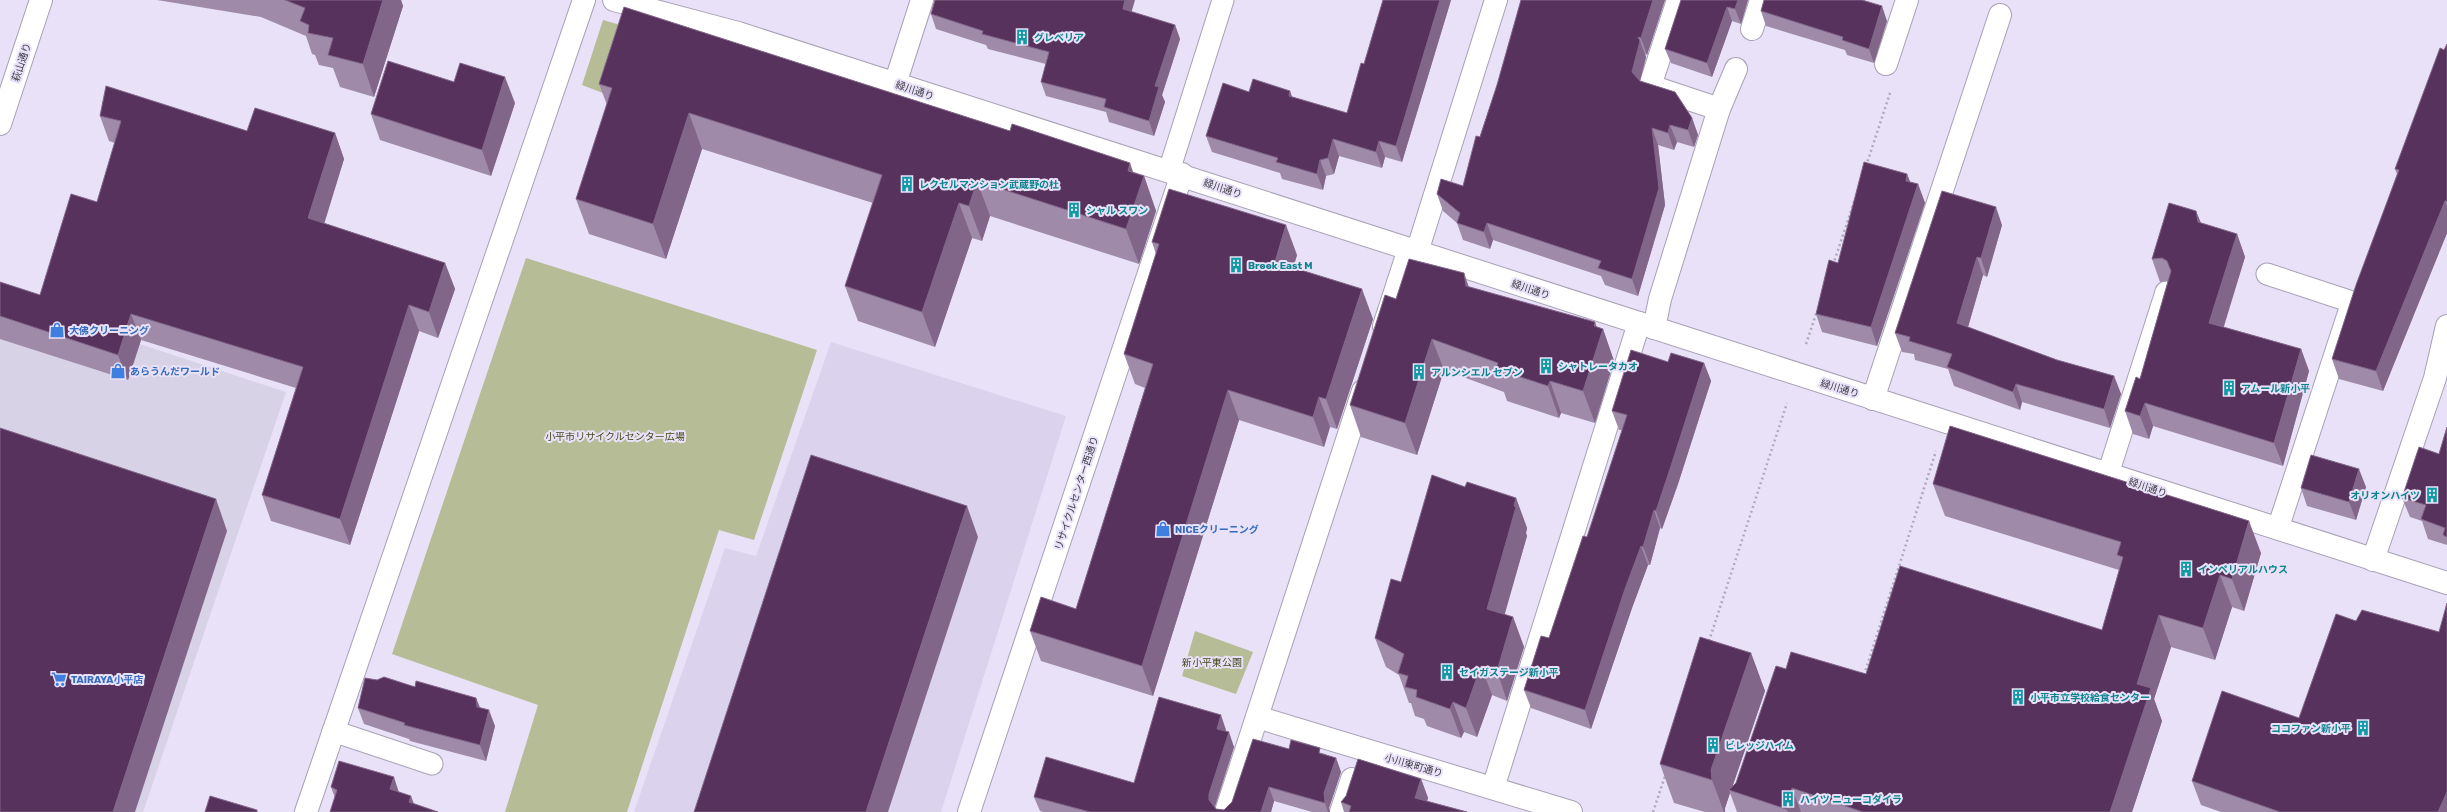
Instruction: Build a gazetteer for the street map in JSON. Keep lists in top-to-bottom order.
{
  "streets": {
    "street": [
      "萩山通り",
      "緑川通り",
      "リサイクルセンター西通り",
      "小川東町通り"
    ]
  },
  "crossings": [
    ["緑川通り", "リサイクルセンター西通り"]
  ],
  "parks": ["小平市リサイクルセンター広場", "新小平東公園"],
  "places": {
    "building": [
      "グレベリア",
      "レクセルマンション武蔵野の杜",
      "シャル スワン",
      "Brook East M",
      "シャトレータカオ",
      "アルンシエル セブン",
      "アムール新小平",
      "オリオンハイツ",
      "インペリアルハウス",
      "セイガステージ新小平",
      "小平市立学校給食センター",
      "ココファン新小平",
      "ビレッジハイム",
      "ハイツ ニューコダイラ"
    ],
    "shop": ["大佛クリーニング", "あらうんだワールド", "NICEクリーニング"],
    "supermarket": ["TAIRAYA小平店"]
  }
}
